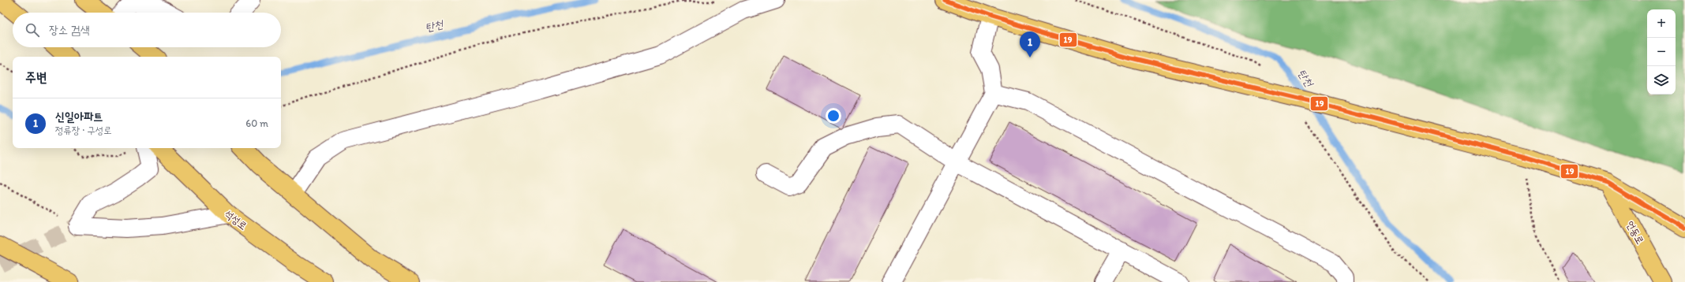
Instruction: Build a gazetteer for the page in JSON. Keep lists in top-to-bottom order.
{
  "streets": {
    "main road": ["석성로", "언동로"]
  },
  "water": ["탄천"],
  "lines": ["transit line 19"],
  "page": {
    "map_buttons": ["+", "−"],
    "search": "장소 검색",
    "pins": "1",
    "heading": "주변",
    "list": [
      {
        "mark": "1",
        "name": "신일아파트",
        "note": "정류장 · 구성로",
        "value": "60 m"
      }
    ]
  }
}
